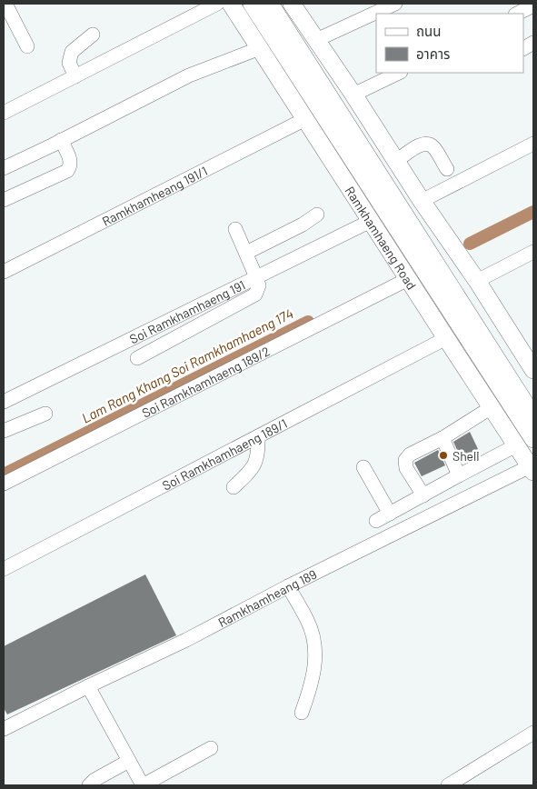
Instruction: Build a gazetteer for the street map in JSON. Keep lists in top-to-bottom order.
{
  "streets": {
    "main road": ["Ramkhamhaeng Road"],
    "street": [
      "Ramkhamheang 191/1",
      "Soi Ramkhamhaeng 191",
      "Soi Ramkhamhaeng 189/2",
      "Soi Ramkhamhaeng 189/1",
      "Ramkhamheang 189"
    ]
  },
  "crossings": [
    ["Ramkhamheang 191/1", "Ramkhamhaeng Road"],
    ["Ramkhamhaeng Road", "Soi Ramkhamhaeng 191"],
    ["Ramkhamhaeng Road", "Soi Ramkhamhaeng 189/2"],
    ["Ramkhamhaeng Road", "Soi Ramkhamhaeng 189/1"],
    ["Ramkhamhaeng Road", "Ramkhamheang 189"]
  ],
  "water": ["Lam Rang Khang Soi Ramkhamhaeng 174"],
  "places": ["Shell"],
  "legend": ["ถนน", "อาคาร"]
}
